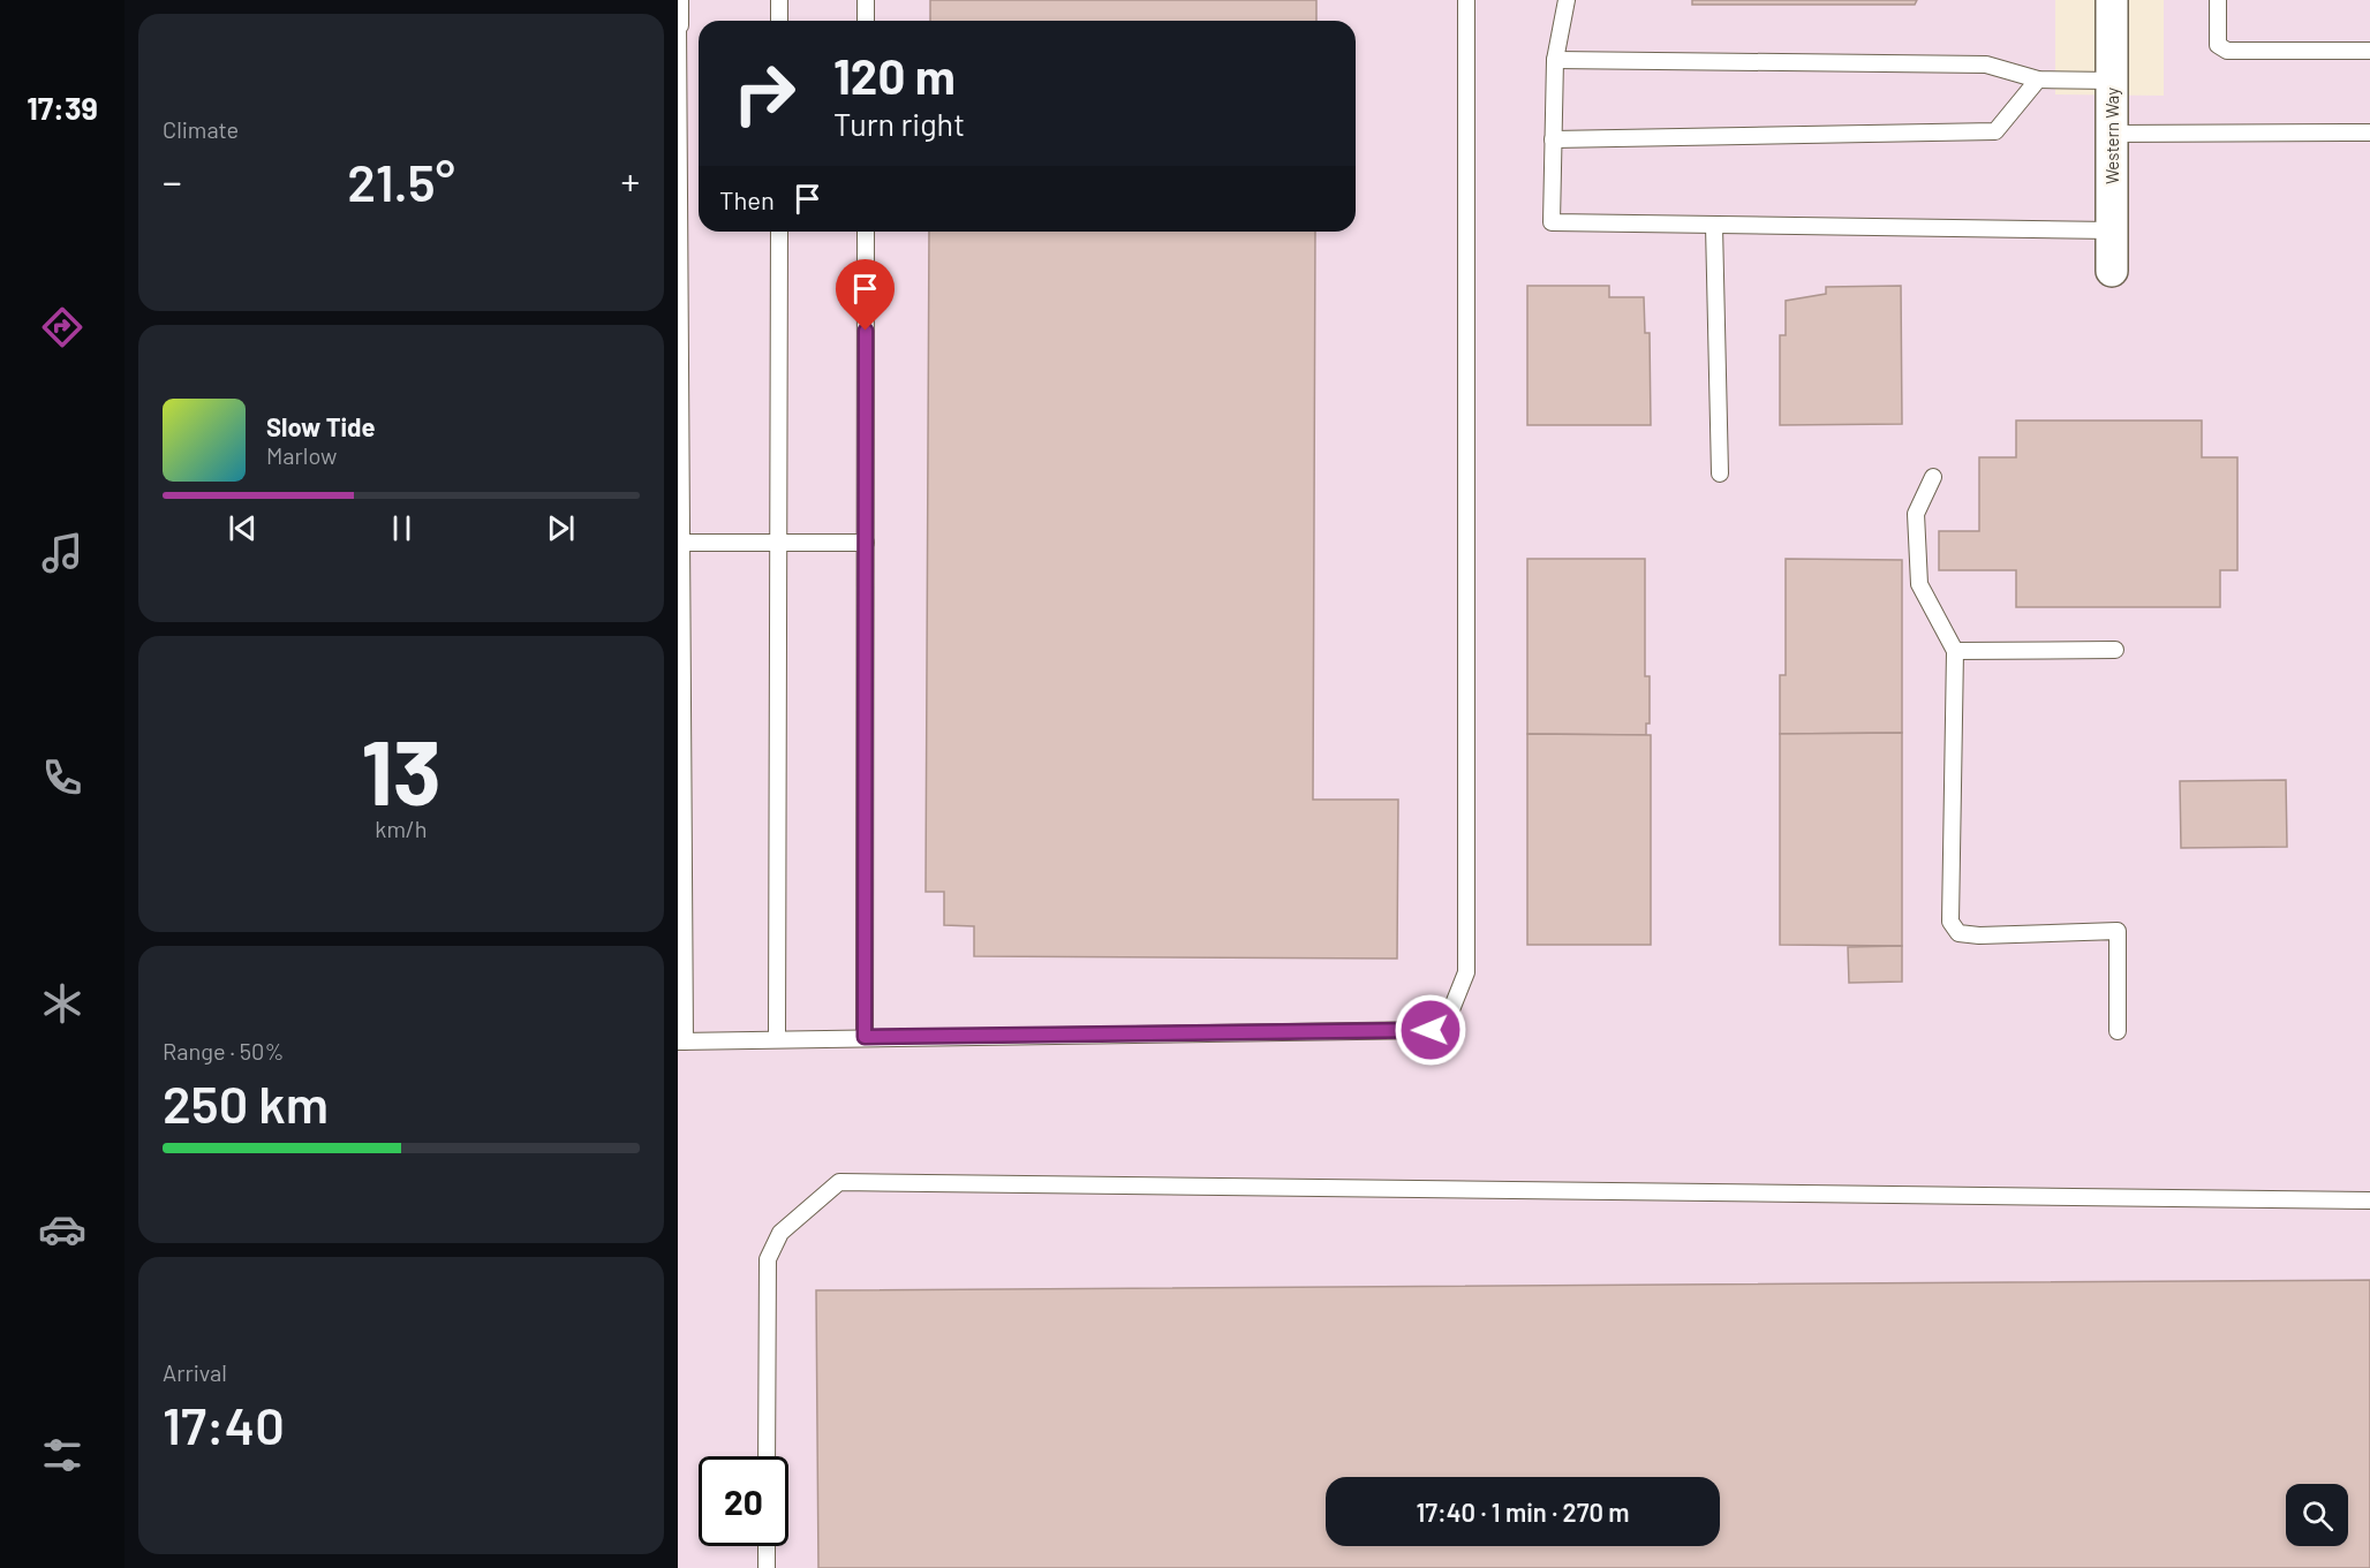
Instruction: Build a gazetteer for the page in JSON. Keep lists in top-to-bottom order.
{
  "streets": {
    "street": ["Western Way"]
  },
  "page": {
    "tabs": "17:39",
    "tile": [
      "Climate",
      ["13", "km/h"],
      ["Range · 50%", "250 km"],
      ["Arrival", "17:40"]
    ],
    "turn": ["120 m", "Turn right"],
    "heat": ["−", "21.5°", "+"],
    "then": "Then",
    "song": ["Slow Tide", "Marlow"],
    "limit": "20",
    "trip": "17:40 · 1 min · 270 m"
  }
}
